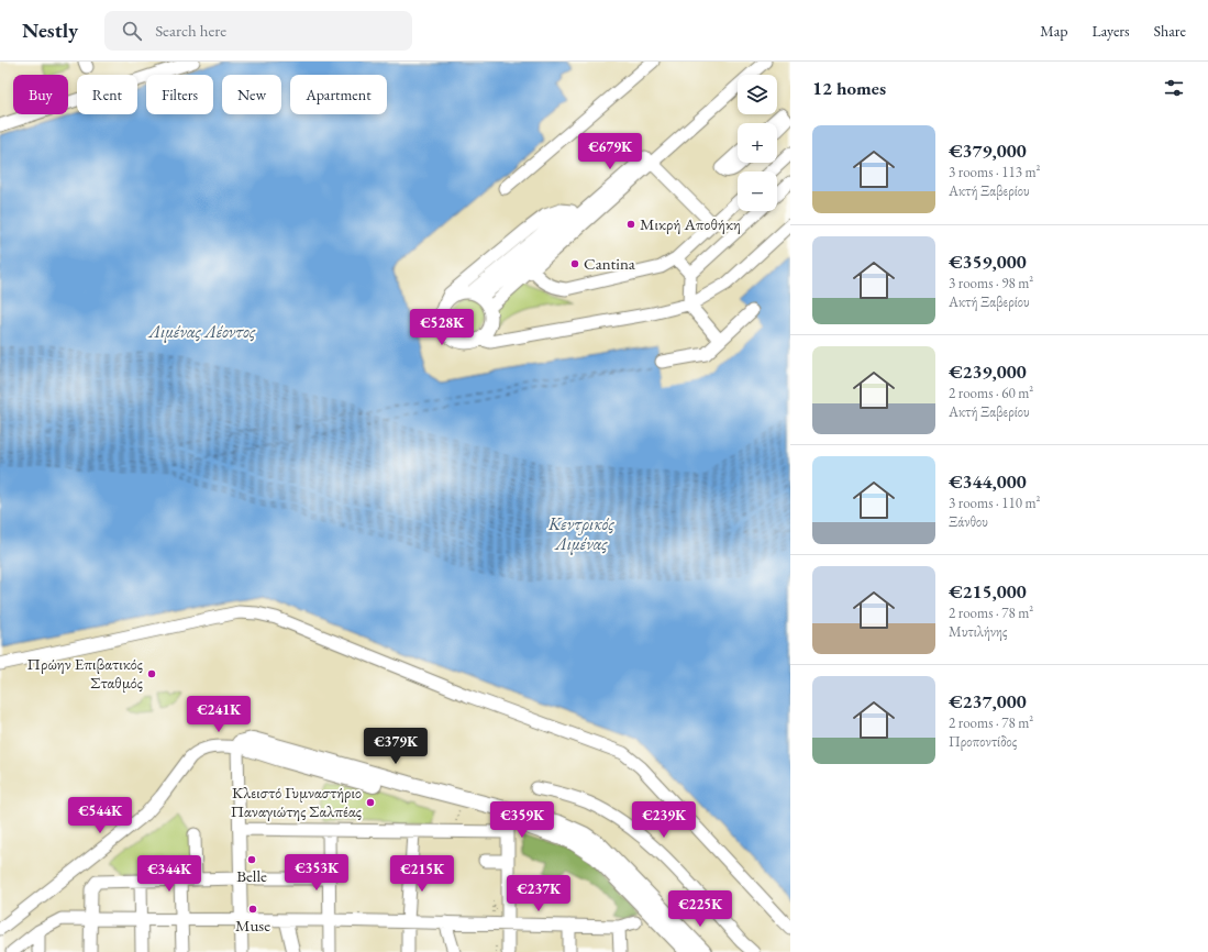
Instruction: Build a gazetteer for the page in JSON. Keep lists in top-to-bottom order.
{
  "water": ["Λιμένας Λέοντος", "Κεντρικός Λιμένας"],
  "places": [
    "Μικρή Αποθήκη",
    "Cantina",
    "Πρώην Επιβατικός Σταθμός",
    "Κλειστό Γυμναστήριο Παναγιώτης Σαλπέας",
    "Belle",
    "Muse"
  ],
  "page": {
    "header": "Nestly",
    "search": "Search here",
    "nav": ["Map", "Layers", "Share"],
    "heading": "12 homes",
    "map_buttons": ["+", "−"],
    "chip": [
      "Buy",
      "Rent",
      "Filters",
      "New",
      "Apartment"
    ],
    "list": [
      {
        "name": "€379,000",
        "note": "3 rooms · 113 m² · Ακτή Ξαβερίου"
      },
      {
        "name": "€359,000",
        "note": "3 rooms · 98 m² · Ακτή Ξαβερίου"
      },
      {
        "name": "€239,000",
        "note": "2 rooms · 60 m² · Ακτή Ξαβερίου"
      },
      {
        "name": "€344,000",
        "note": "3 rooms · 110 m² · Ξάνθου"
      },
      {
        "name": "€215,000",
        "note": "2 rooms · 78 m² · Μυτιλήνης"
      },
      {
        "name": "€237,000",
        "note": "2 rooms · 78 m² · Προποντίδος"
      }
    ],
    "price": [
      "€679K",
      "€528K",
      "€241K",
      "€379K",
      "€544K",
      "€359K",
      "€239K",
      "€353K",
      "€344K",
      "€215K",
      "€237K",
      "€225K"
    ]
  }
}
